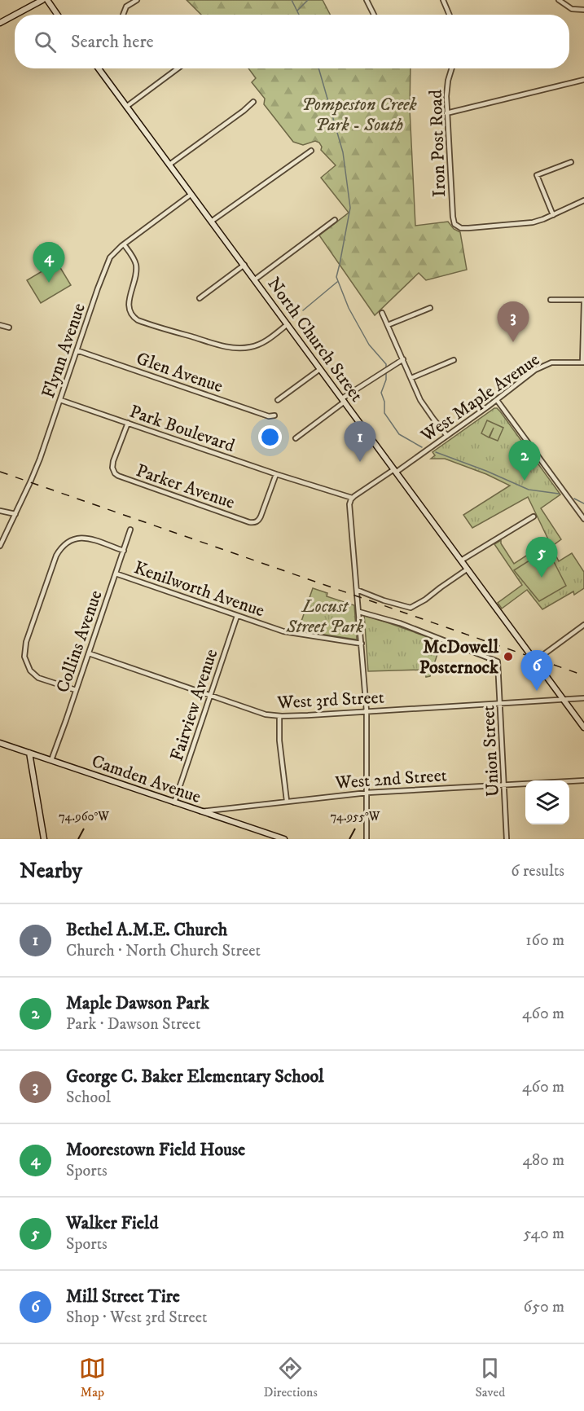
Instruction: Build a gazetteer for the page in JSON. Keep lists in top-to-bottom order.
{
  "streets": {
    "main road": ["North Church Street", "Camden Avenue"],
    "street": [
      "Iron Post Road",
      "Flynn Avenue",
      "Glen Avenue",
      "West Maple Avenue",
      "Park Boulevard",
      "Parker Avenue",
      "Kenilworth Avenue",
      "Collins Avenue",
      "West 3rd Street",
      "Fairview Avenue",
      "Union Street",
      "West 2nd Street"
    ]
  },
  "crossings": [
    ["North Church Street", "Flynn Avenue"],
    ["North Church Street", "West Maple Avenue"],
    ["North Church Street", "West 3rd Street"],
    ["Flynn Avenue", "Glen Avenue"],
    ["Flynn Avenue", "Park Boulevard"],
    ["West Maple Avenue", "Park Boulevard"],
    ["Park Boulevard", "Parker Avenue"],
    ["Kenilworth Avenue", "Collins Avenue"],
    ["Kenilworth Avenue", "Fairview Avenue"],
    ["Collins Avenue", "West 3rd Street"],
    ["Collins Avenue", "Camden Avenue"],
    ["West 3rd Street", "Fairview Avenue"],
    ["West 3rd Street", "Union Street"],
    ["Fairview Avenue", "Camden Avenue"],
    ["Union Street", "West 2nd Street"],
    ["Camden Avenue", "West 2nd Street"]
  ],
  "parks": ["Pompeston Creek Park - South", "Locust Street Park"],
  "places": ["McDowell Posternock"],
  "page": {
    "search": "Search here",
    "pins": [
      "4",
      "3",
      "1",
      "2",
      "5",
      "6"
    ],
    "heading": ["Nearby", "6 results"],
    "list": [
      {
        "mark": "1",
        "name": "Bethel A.M.E. Church",
        "note": "Church · North Church Street",
        "value": "160 m"
      },
      {
        "mark": "2",
        "name": "Maple Dawson Park",
        "note": "Park · Dawson Street",
        "value": "460 m"
      },
      {
        "mark": "3",
        "name": "George C. Baker Elementary School",
        "note": "School",
        "value": "460 m"
      },
      {
        "mark": "4",
        "name": "Moorestown Field House",
        "note": "Sports",
        "value": "480 m"
      },
      {
        "mark": "5",
        "name": "Walker Field",
        "note": "Sports",
        "value": "540 m"
      },
      {
        "mark": "6",
        "name": "Mill Street Tire",
        "note": "Shop · West 3rd Street",
        "value": "650 m"
      }
    ],
    "nav": ["Map", "Directions", "Saved"]
  },
  "coordinates": ["74.960°W", "74.955°W"]
}
